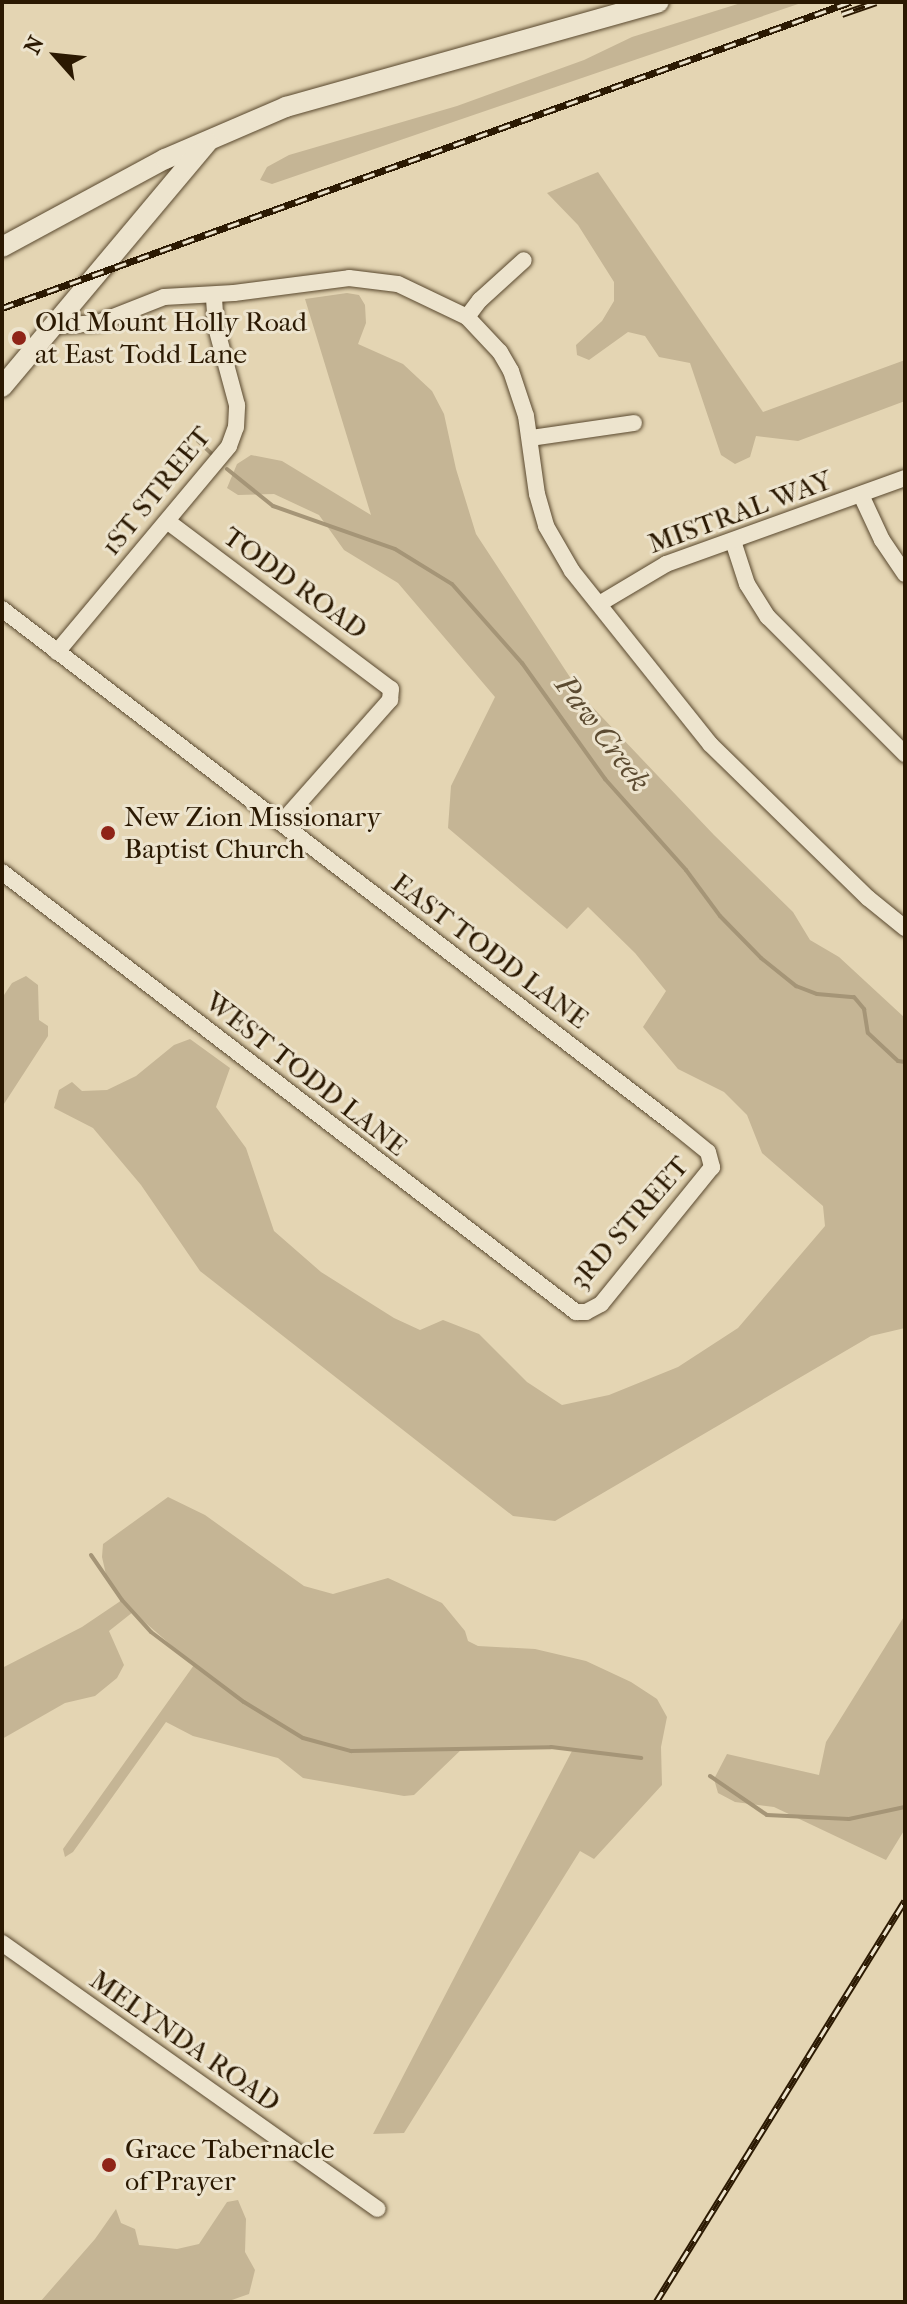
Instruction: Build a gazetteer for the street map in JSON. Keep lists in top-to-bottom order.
{
  "streets": {
    "street": [
      "1ST STREET",
      "MISTRAL WAY",
      "TODD ROAD",
      "EAST TODD LANE",
      "WEST TODD LANE",
      "3RD STREET",
      "MELYNDA ROAD"
    ]
  },
  "crossings": [
    ["1ST STREET", "TODD ROAD"],
    ["1ST STREET", "EAST TODD LANE"],
    ["TODD ROAD", "EAST TODD LANE"],
    ["EAST TODD LANE", "3RD STREET"],
    ["WEST TODD LANE", "3RD STREET"]
  ],
  "water": ["Paw Creek"],
  "places": ["Old Mount Holly Road at East Todd Lane", "New Zion Missionary Baptist Church", "Grace Tabernacle of Prayer"],
  "north": "top left"
}
